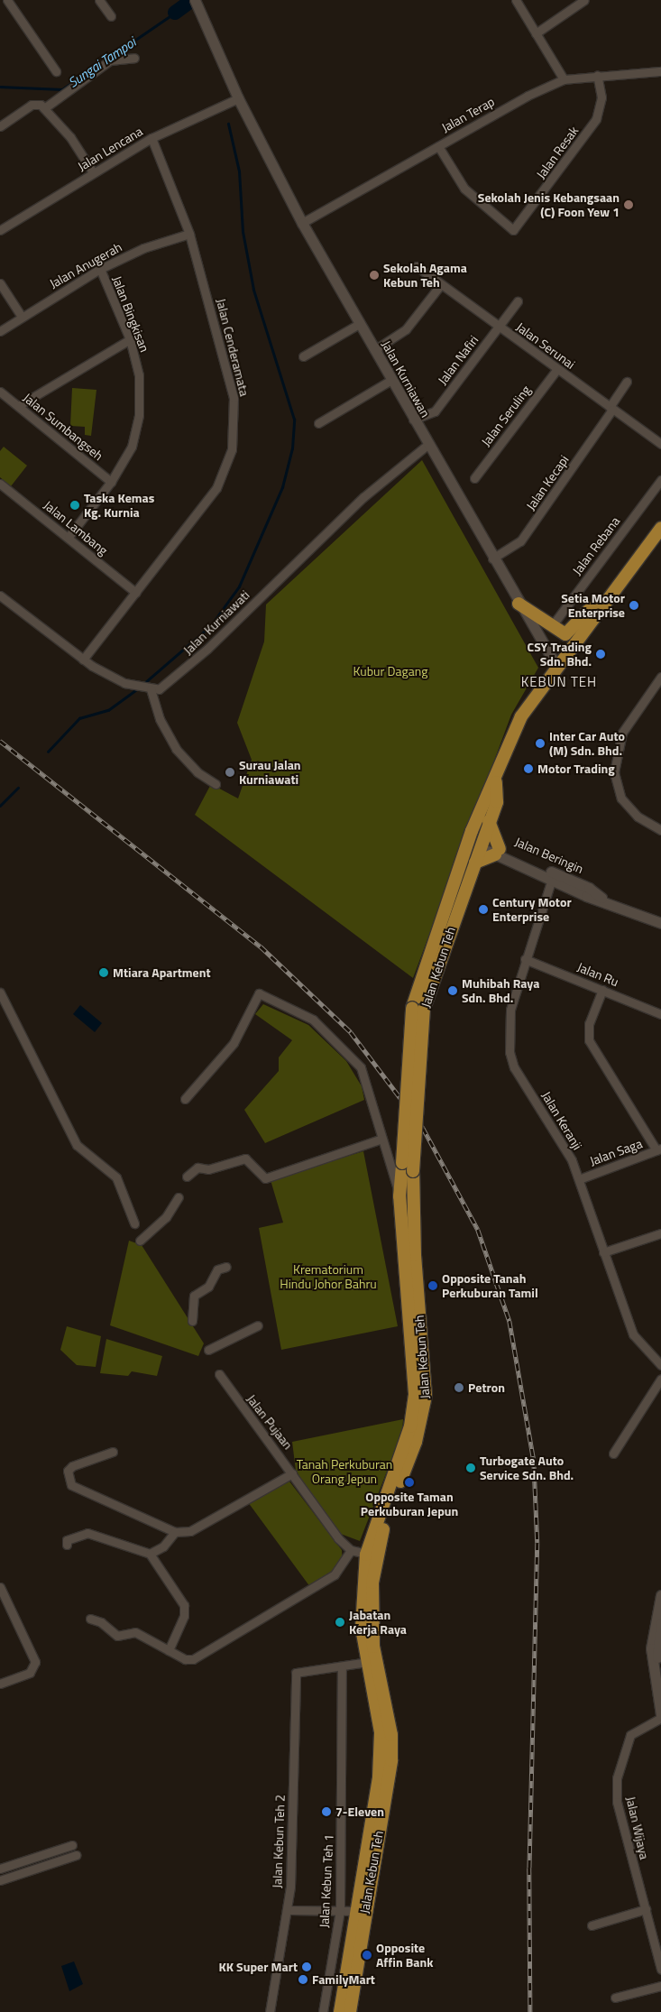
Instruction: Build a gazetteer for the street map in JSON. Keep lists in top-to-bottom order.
{
  "streets": {
    "main road": ["Jalan Kebun Teh"],
    "street": [
      "Jalan Terap",
      "Jalan Lencana",
      "Jalan Resak",
      "Jalan Anugerah",
      "Jalan Bingkisan",
      "Jalan Serunai",
      "Jalan Cenderamata",
      "Jalan Nafiri",
      "Jalan Kurniawan",
      "Jalan Seruling",
      "Jalan Sumbangseh",
      "Jalan Kecapi",
      "Jalan Lambang",
      "Jalan Rebana",
      "Jalan Kurniawati",
      "Jalan Beringin",
      "Jalan Ru",
      "Jalan Keranji",
      "Jalan Saga",
      "Jalan Pujaan",
      "Jalan Wijaya",
      "Jalan Kebun Teh 2",
      "Jalan Kebun Teh 1"
    ]
  },
  "crossings": [
    ["Jalan Terap", "Jalan Resak"],
    ["Jalan Terap", "Jalan Kurniawan"],
    ["Jalan Lencana", "Jalan Cenderamata"],
    ["Jalan Lencana", "Jalan Kurniawan"],
    ["Jalan Anugerah", "Jalan Bingkisan"],
    ["Jalan Anugerah", "Jalan Cenderamata"],
    ["Jalan Bingkisan", "Jalan Sumbangseh"],
    ["Jalan Bingkisan", "Jalan Lambang"],
    ["Jalan Serunai", "Jalan Nafiri"],
    ["Jalan Serunai", "Jalan Seruling"],
    ["Jalan Serunai", "Jalan Kecapi"],
    ["Jalan Cenderamata", "Jalan Lambang"],
    ["Jalan Nafiri", "Jalan Kurniawan"],
    ["Jalan Kurniawan", "Jalan Kecapi"],
    ["Jalan Kurniawan", "Jalan Kurniawati"],
    ["Jalan Kurniawan", "Jalan Kebun Teh"],
    ["Jalan Beringin", "Jalan Kebun Teh"],
    ["Jalan Beringin", "Jalan Keranji"],
    ["Jalan Ru", "Jalan Keranji"],
    ["Jalan Keranji", "Jalan Saga"],
    ["Jalan Kebun Teh 2", "Jalan Kebun Teh 1"]
  ],
  "districts": ["KEBUN TEH"],
  "water": ["Sungai Tampoi"],
  "parks": ["Kubur Dagang", "Krematorium Hindu Johor Bahru", "Tanah Perkuburan Orang Jepun"],
  "places": [
    "Sekolah Jenis Kebangsaan (C) Foon Yew 1",
    "Sekolah Agama Kebun Teh",
    "Taska Kemas Kg. Kurnia",
    "Setia Motor Enterprise",
    "CSY Trading Sdn. Bhd.",
    "Inter Car Auto (M) Sdn. Bhd.",
    "Motor Trading",
    "Surau Jalan Kurniawati",
    "Century Motor Enterprise",
    "Mtiara Apartment",
    "Muhibah Raya Sdn. Bhd.",
    "Opposite Tanah Perkuburan Tamil",
    "Petron",
    "Turbogate Auto Service Sdn. Bhd.",
    "Opposite Taman Perkuburan Jepun",
    "Jabatan Kerja Raya",
    "7-Eleven",
    "Opposite Affin Bank",
    "KK Super Mart",
    "FamilyMart"
  ]
}
